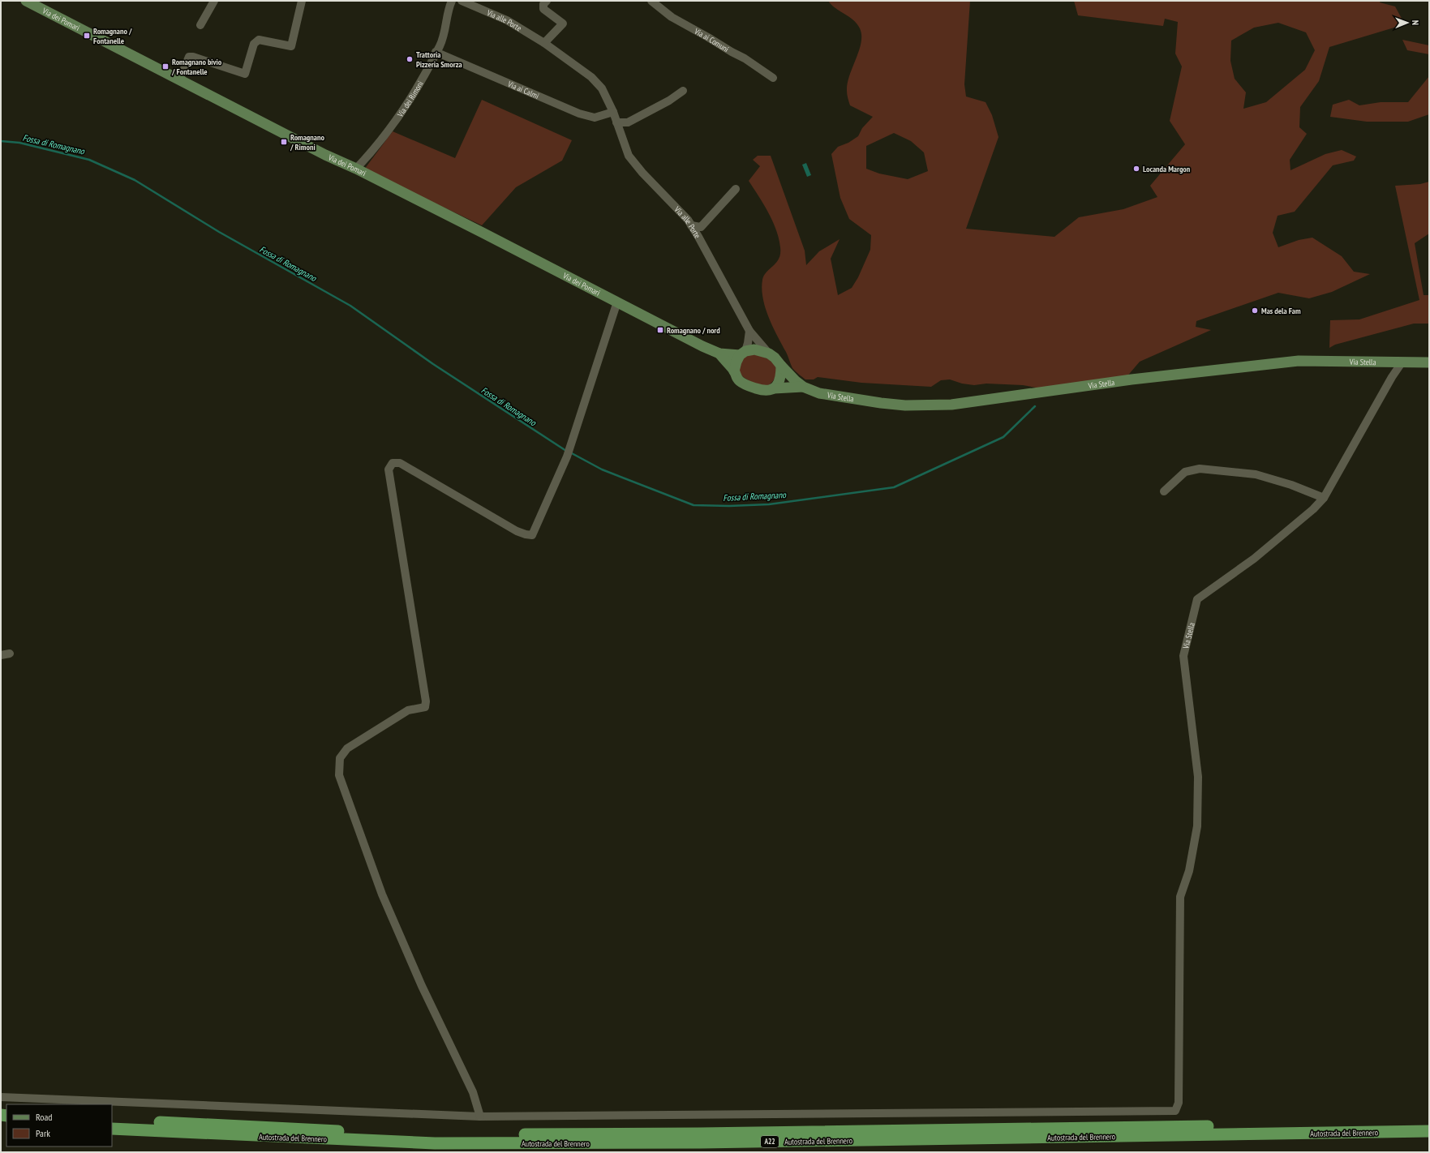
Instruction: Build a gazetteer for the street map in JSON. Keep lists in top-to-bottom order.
{
  "streets": {
    "highway": ["Autostrada del Brennero", "A22"],
    "main road": ["Via dei Pomari", "Via Stella"],
    "street": [
      "Via alle Porte",
      "Via ai Comuni",
      "Via ai Calmi",
      "Via dei Rimoni"
    ]
  },
  "crossings": [
    ["Via dei Pomari", "Via alle Porte"],
    ["Via dei Pomari", "Via dei Rimoni"],
    ["Via dei Pomari", "Via Stella"],
    ["Via alle Porte", "Via ai Calmi"],
    ["Via alle Porte", "Via Stella"],
    ["Via ai Calmi", "Via dei Rimoni"]
  ],
  "water": ["Fossa di Romagnano"],
  "places": {
    "transit": [
      "Romagnano / Fontanelle",
      "Romagnano bivio / Fontanelle",
      "Romagnano / Rimoni",
      "Romagnano / nord"
    ],
    "other": ["Trattoria Pizzeria Smorza", "Locanda Margon", "Mas dela Fam"]
  },
  "legend": ["Road", "Park"],
  "north": "right"
}
